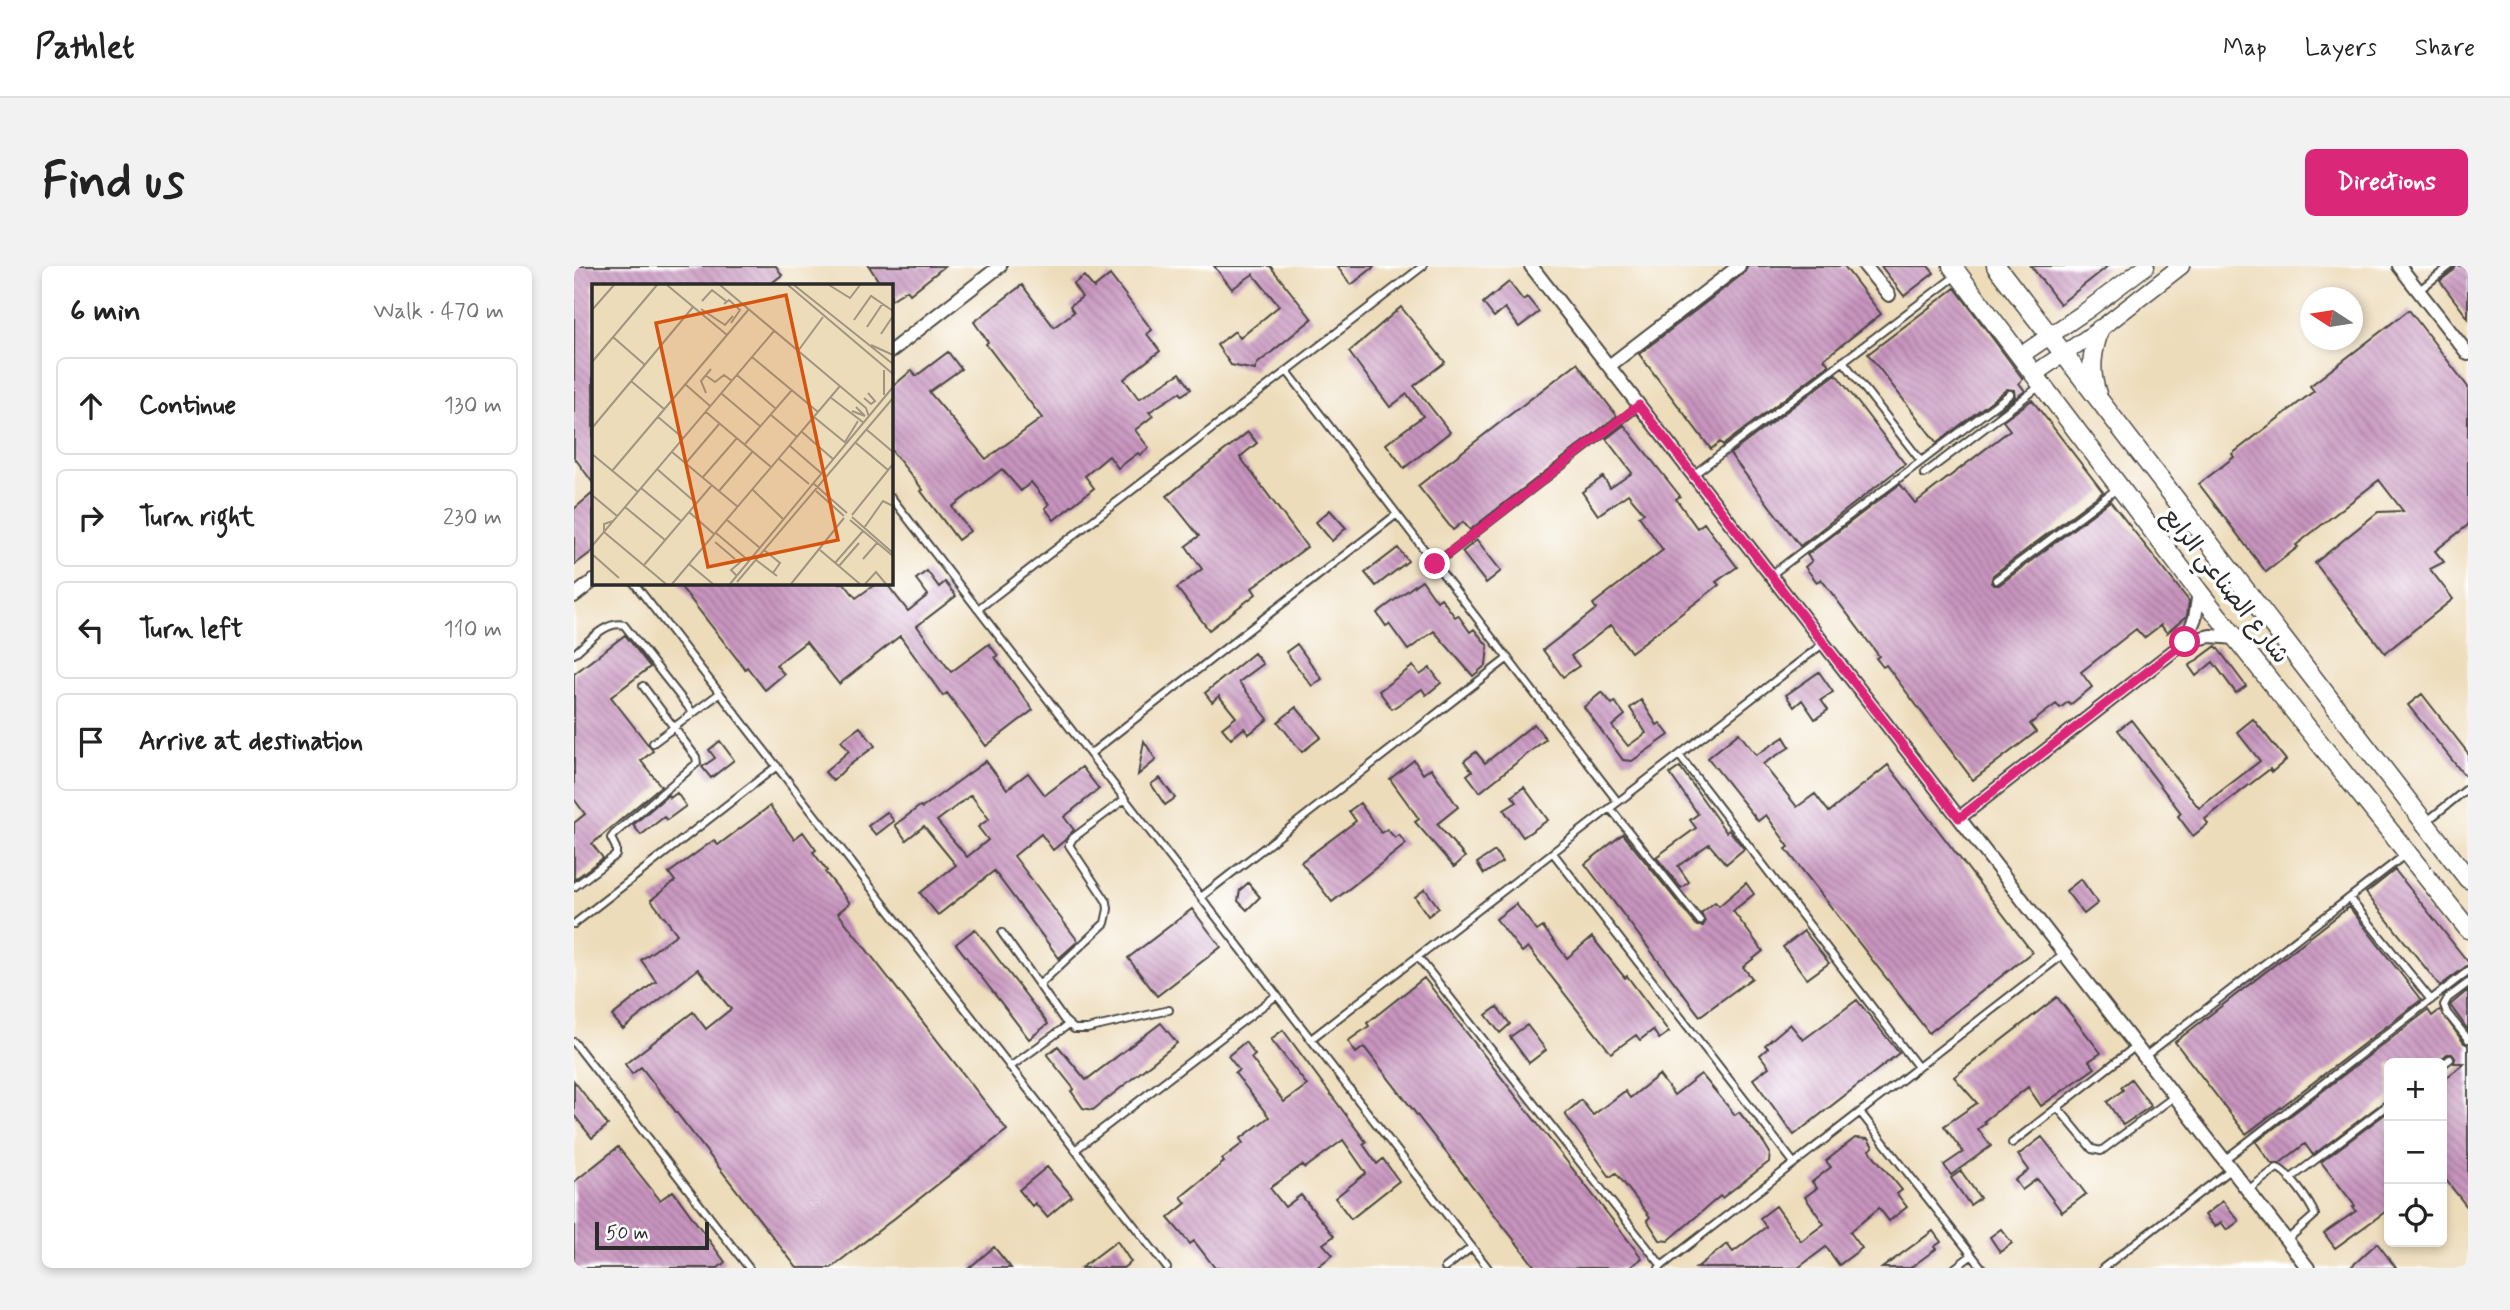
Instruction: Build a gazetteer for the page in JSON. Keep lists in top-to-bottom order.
{
  "streets": {
    "main road": ["شارع الصناعي الرابع"]
  },
  "scale_bar": "50 m",
  "north": "left",
  "page": {
    "header": "Pathlet",
    "nav": ["Map", "Layers", "Share"],
    "buttons": "Directions",
    "title": "Find us",
    "heading": ["6 min", "Walk · 470 m"],
    "list": [
      ["Continue", "130 m"],
      ["Turn right", "230 m"],
      ["Turn left", "110 m"],
      "Arrive at destination"
    ],
    "map_buttons": ["+", "−"],
    "scale": "50 m"
  }
}
